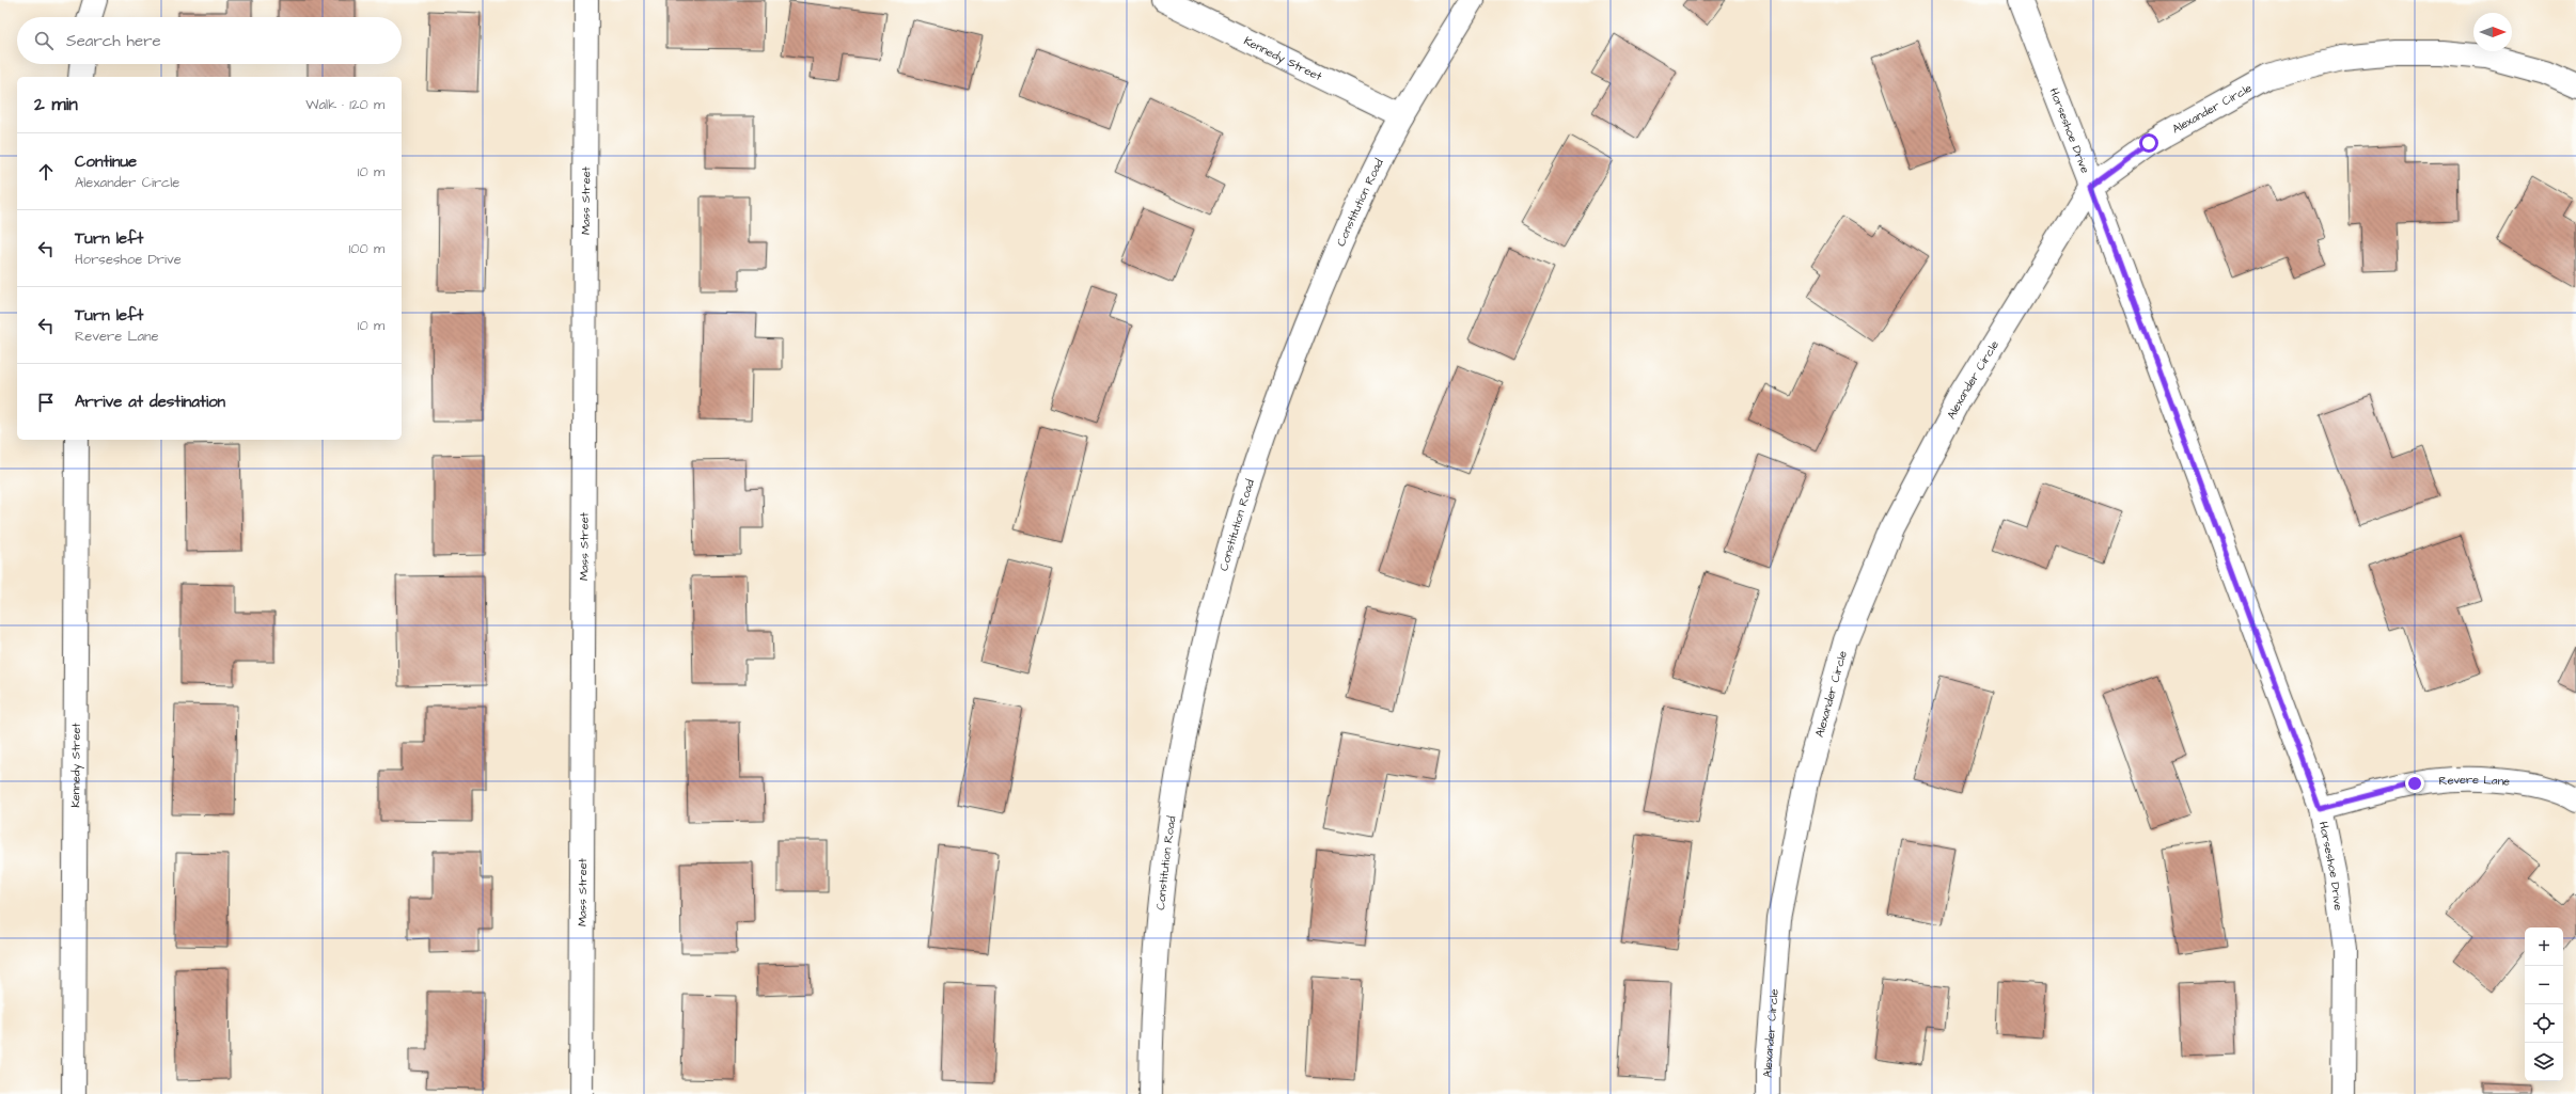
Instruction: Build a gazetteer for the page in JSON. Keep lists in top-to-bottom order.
{
  "streets": {
    "street": [
      "Kennedy Street",
      "Alexander Circle",
      "Horseshoe Drive",
      "Mass Street",
      "Constitution Road",
      "Revere Lane"
    ]
  },
  "crossings": [
    ["Kennedy Street", "Constitution Road"],
    ["Alexander Circle", "Horseshoe Drive"],
    ["Horseshoe Drive", "Revere Lane"]
  ],
  "north": "right",
  "page": {
    "search": "Search here",
    "heading": ["2 min", "Walk · 120 m"],
    "list": [
      ["Continue", "Alexander Circle", "10 m"],
      ["Turn left", "Horseshoe Drive", "100 m"],
      ["Turn left", "Revere Lane", "10 m"],
      "Arrive at destination"
    ],
    "map_buttons": ["+", "−"]
  }
}
